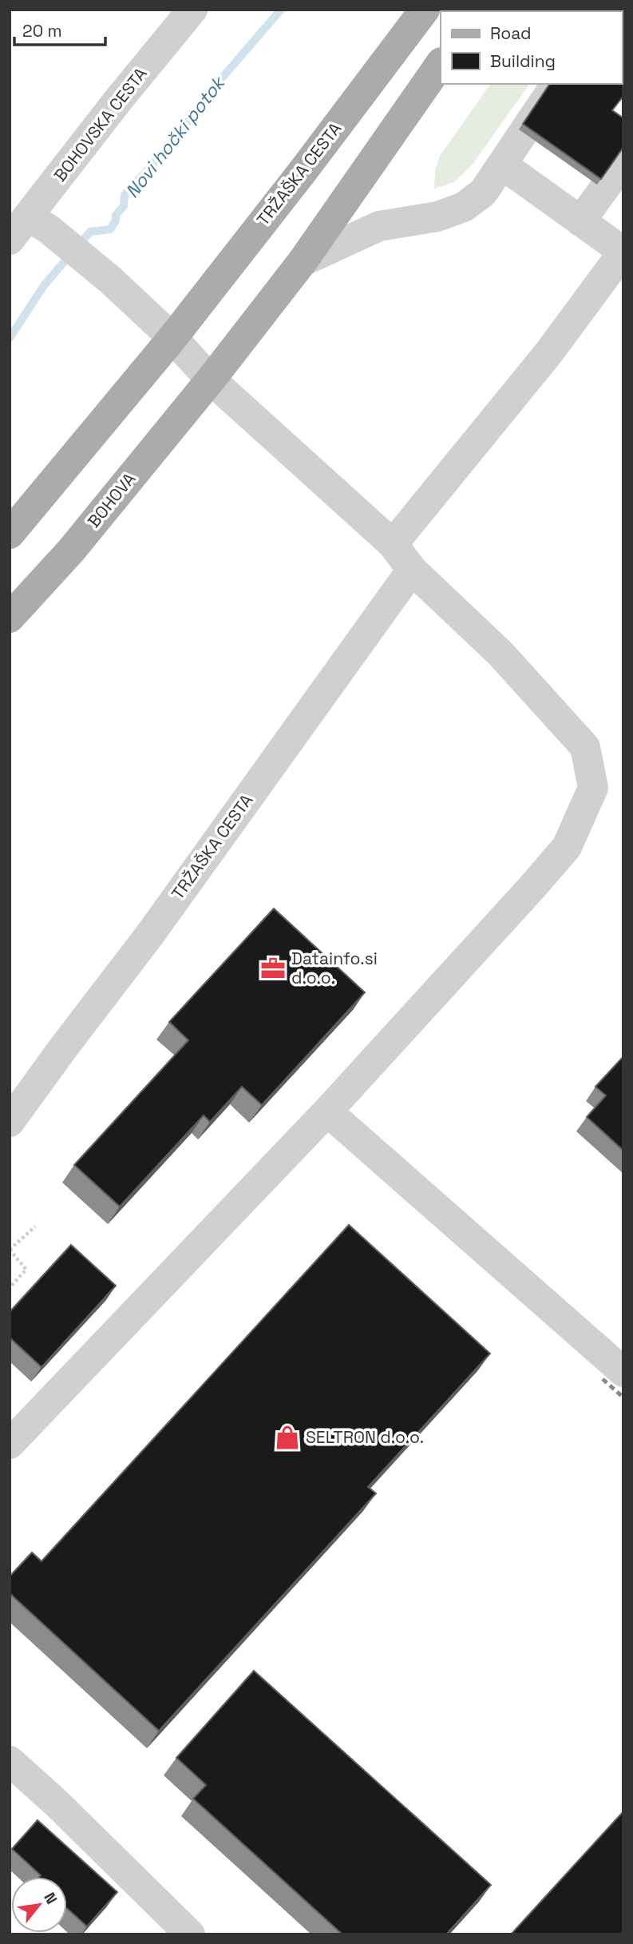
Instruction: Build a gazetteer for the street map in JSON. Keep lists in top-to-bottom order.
{
  "streets": {
    "main road": ["TRŽAŠKA CESTA", "BOHOVA"],
    "street": ["BOHOVSKA CESTA"]
  },
  "water": ["Novi hočki potok"],
  "places": {
    "office": ["Datainfo.si d.o.o."],
    "shop": ["SELTRON d.o.o."]
  },
  "legend": ["Road", "Building"],
  "scale_bar": "20 m",
  "north": "top right"
}
